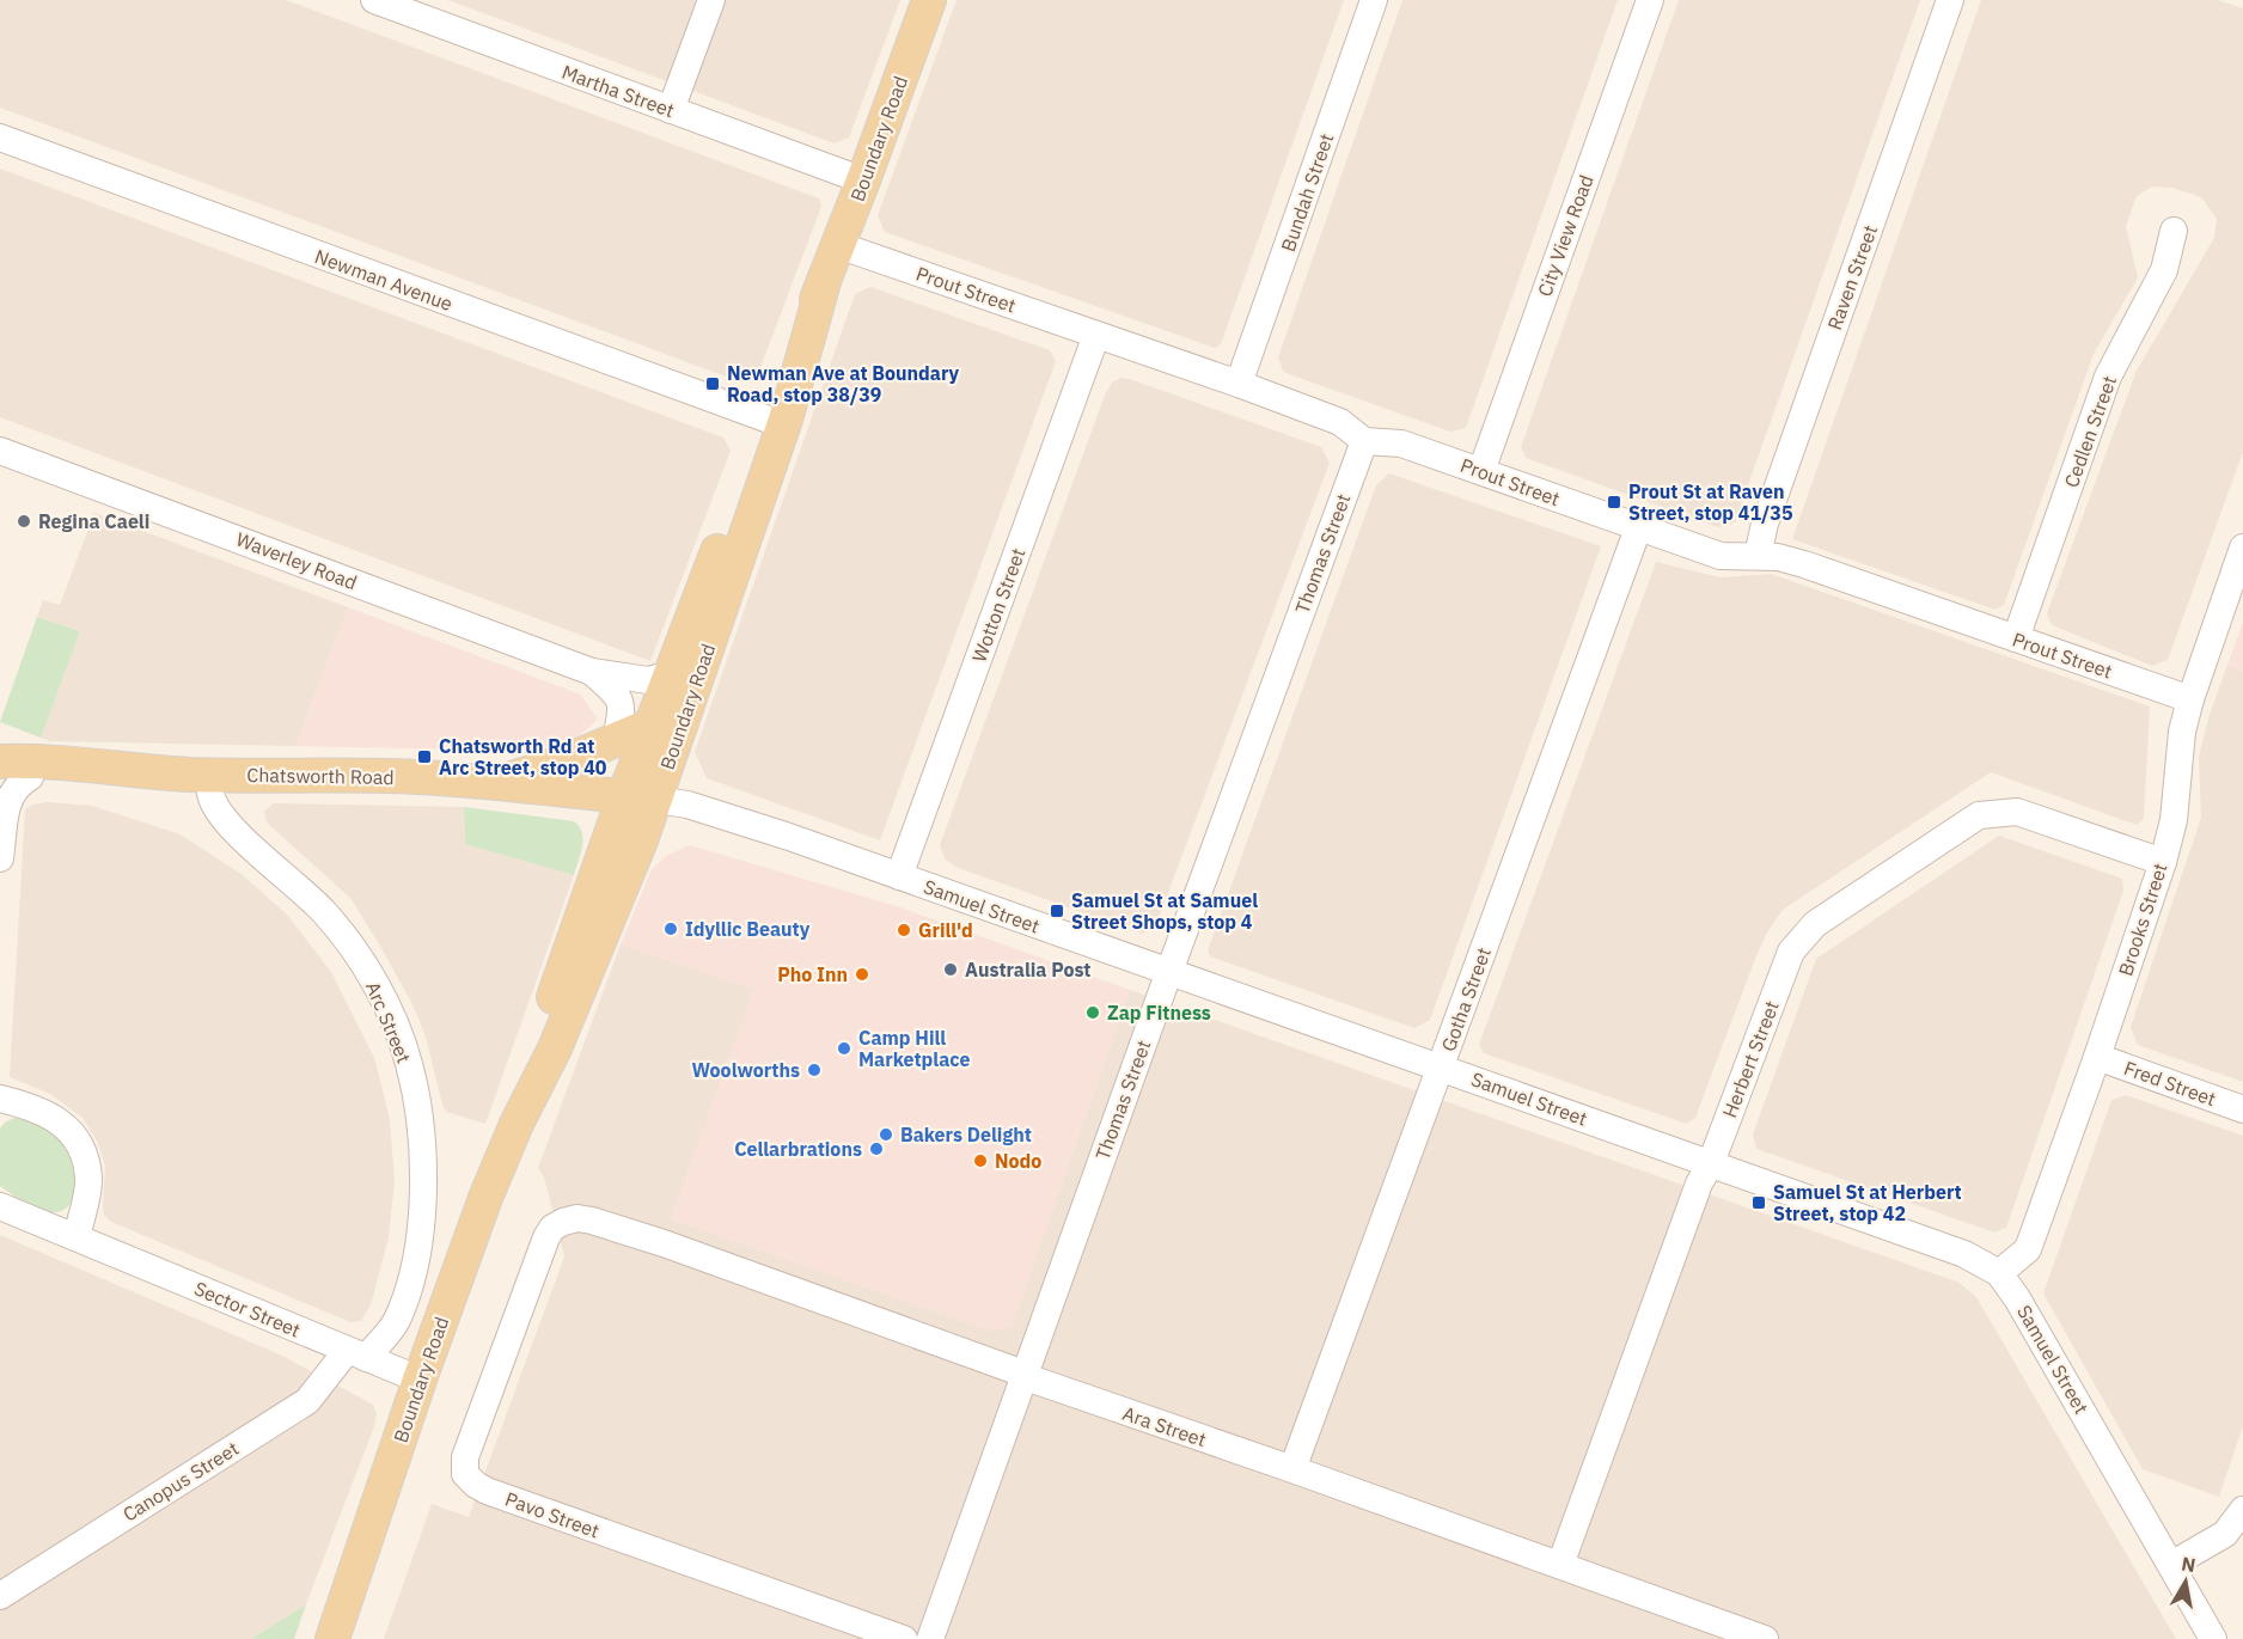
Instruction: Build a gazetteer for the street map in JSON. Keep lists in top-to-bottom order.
{
  "streets": {
    "main road": ["Boundary Road", "Chatsworth Road"],
    "street": [
      "Martha Street",
      "Bundah Street",
      "City View Road",
      "Raven Street",
      "Newman Avenue",
      "Prout Street",
      "Cedlen Street",
      "Thomas Street",
      "Waverley Road",
      "Wotton Street",
      "Samuel Street",
      "Brooks Street",
      "Gotha Street",
      "Arc Street",
      "Herbert Street",
      "Fred Street",
      "Sector Street",
      "Ara Street",
      "Canopus Street",
      "Pavo Street"
    ]
  },
  "crossings": [
    ["Martha Street", "Boundary Road"],
    ["Boundary Road", "Newman Avenue"],
    ["Boundary Road", "Prout Street"],
    ["Boundary Road", "Waverley Road"],
    ["Boundary Road", "Chatsworth Road"],
    ["Boundary Road", "Samuel Street"],
    ["Boundary Road", "Sector Street"],
    ["Bundah Street", "Prout Street"],
    ["City View Road", "Prout Street"],
    ["Raven Street", "Prout Street"],
    ["Prout Street", "Cedlen Street"],
    ["Prout Street", "Thomas Street"],
    ["Prout Street", "Wotton Street"],
    ["Prout Street", "Brooks Street"],
    ["Prout Street", "Gotha Street"],
    ["Thomas Street", "Samuel Street"],
    ["Thomas Street", "Ara Street"],
    ["Waverley Road", "Chatsworth Road"],
    ["Wotton Street", "Samuel Street"],
    ["Chatsworth Road", "Samuel Street"],
    ["Chatsworth Road", "Arc Street"],
    ["Samuel Street", "Brooks Street"],
    ["Samuel Street", "Gotha Street"],
    ["Samuel Street", "Herbert Street"],
    ["Brooks Street", "Herbert Street"],
    ["Brooks Street", "Fred Street"],
    ["Gotha Street", "Ara Street"],
    ["Arc Street", "Sector Street"],
    ["Arc Street", "Canopus Street"],
    ["Herbert Street", "Ara Street"],
    ["Sector Street", "Canopus Street"],
    ["Ara Street", "Pavo Street"]
  ],
  "places": {
    "transit": [
      "Newman Ave at Boundary Road, stop 38/39",
      "Prout St at Raven Street, stop 41/35",
      "Chatsworth Rd at Arc Street, stop 40",
      "Samuel St at Samuel Street Shops, stop 4",
      "Samuel St at Herbert Street, stop 42"
    ],
    "other": [
      "Regina Caeli",
      "Idyllic Beauty",
      "Grill'd",
      "Australia Post",
      "Pho Inn",
      "Zap Fitness",
      "Camp Hill Marketplace",
      "Woolworths",
      "Bakers Delight",
      "Cellarbrations",
      "Nodo"
    ]
  },
  "north": "top"
}
